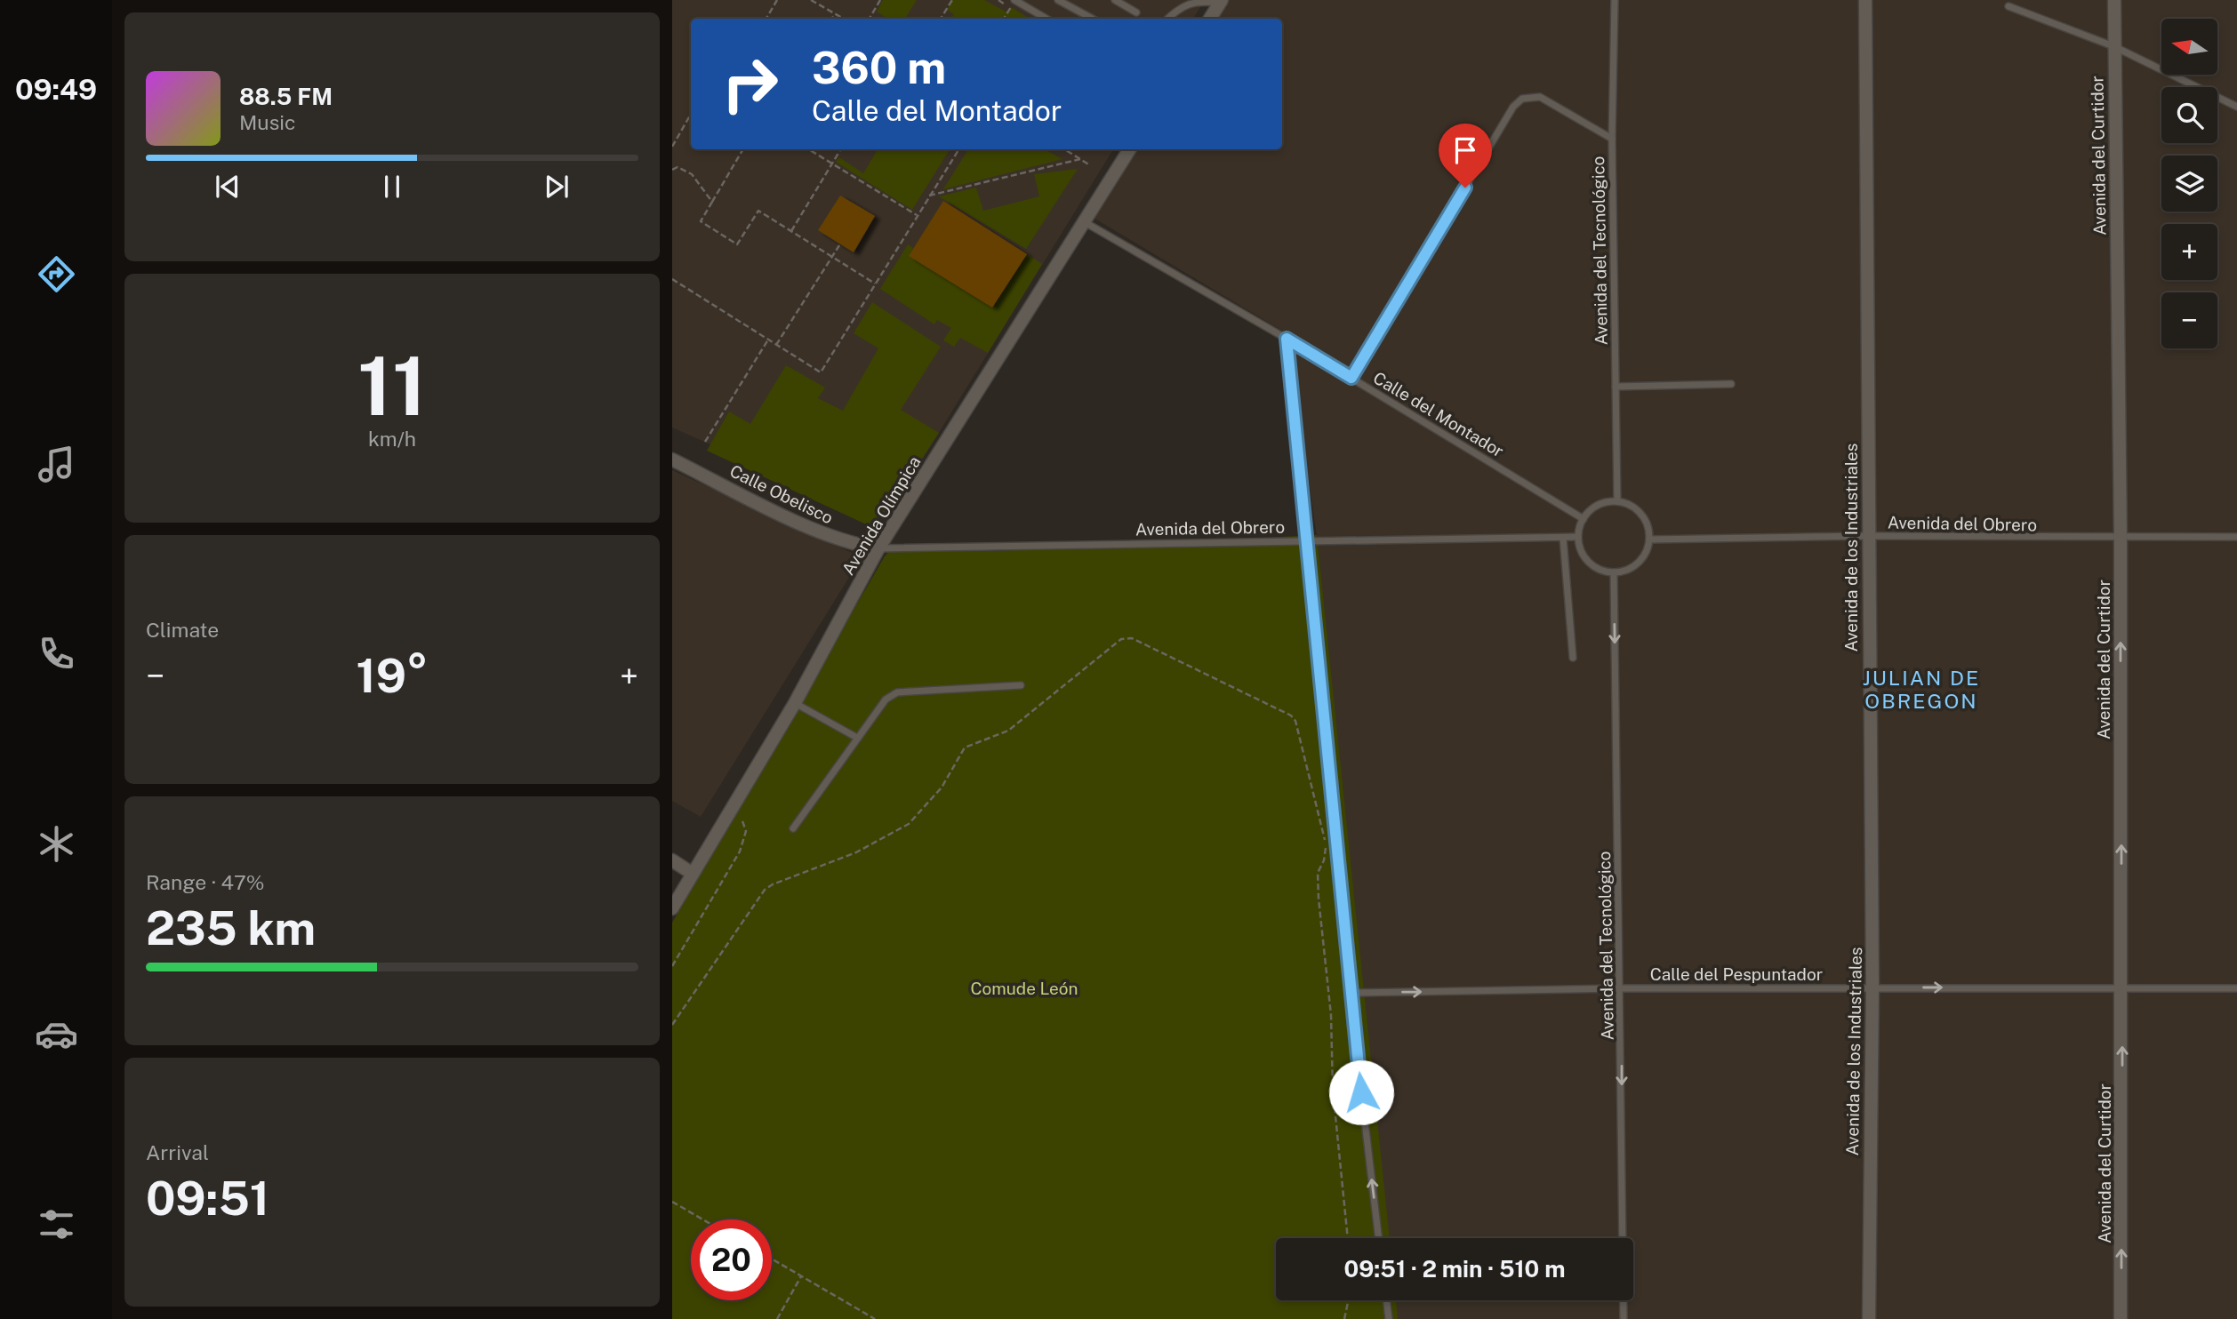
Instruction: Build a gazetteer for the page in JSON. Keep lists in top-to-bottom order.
{
  "streets": {
    "street": [
      "Avenida del Curtidor",
      "Calle Obelisco",
      "Avenida Olímpica",
      "Avenida de los Industriales"
    ],
    "lane": [
      "Avenida del Tecnológico",
      "Calle del Montador",
      "Avenida del Obrero",
      "Calle del Pespuntador"
    ]
  },
  "crossings": [
    ["Avenida del Curtidor", "Avenida del Obrero"],
    ["Avenida del Curtidor", "Calle del Pespuntador"],
    ["Avenida del Tecnológico", "Calle del Montador"],
    ["Avenida del Tecnológico", "Avenida del Obrero"],
    ["Avenida del Tecnológico", "Calle del Pespuntador"],
    ["Calle del Montador", "Avenida Olímpica"],
    ["Calle del Montador", "Avenida del Obrero"],
    ["Calle Obelisco", "Avenida Olímpica"],
    ["Calle Obelisco", "Avenida del Obrero"],
    ["Avenida Olímpica", "Avenida del Obrero"],
    ["Avenida del Obrero", "Avenida de los Industriales"],
    ["Avenida de los Industriales", "Calle del Pespuntador"]
  ],
  "one_way": ["Avenida del Curtidor", "Avenida del Tecnológico", "Calle del Pespuntador"],
  "districts": ["JULIAN DE OBREGON"],
  "parks": ["Comude León"],
  "north": "left",
  "page": {
    "tabs": "09:49",
    "map_buttons": ["+", "−"],
    "turn": ["360 m", "Calle del Montador"],
    "song": ["88.5 FM", "Music"],
    "tile": [
      ["11", "km/h"],
      "Climate",
      ["Range · 47%", "235 km"],
      ["Arrival", "09:51"]
    ],
    "heat": ["−", "19°", "+"],
    "limit": "20",
    "trip": "09:51 · 2 min · 510 m"
  }
}
